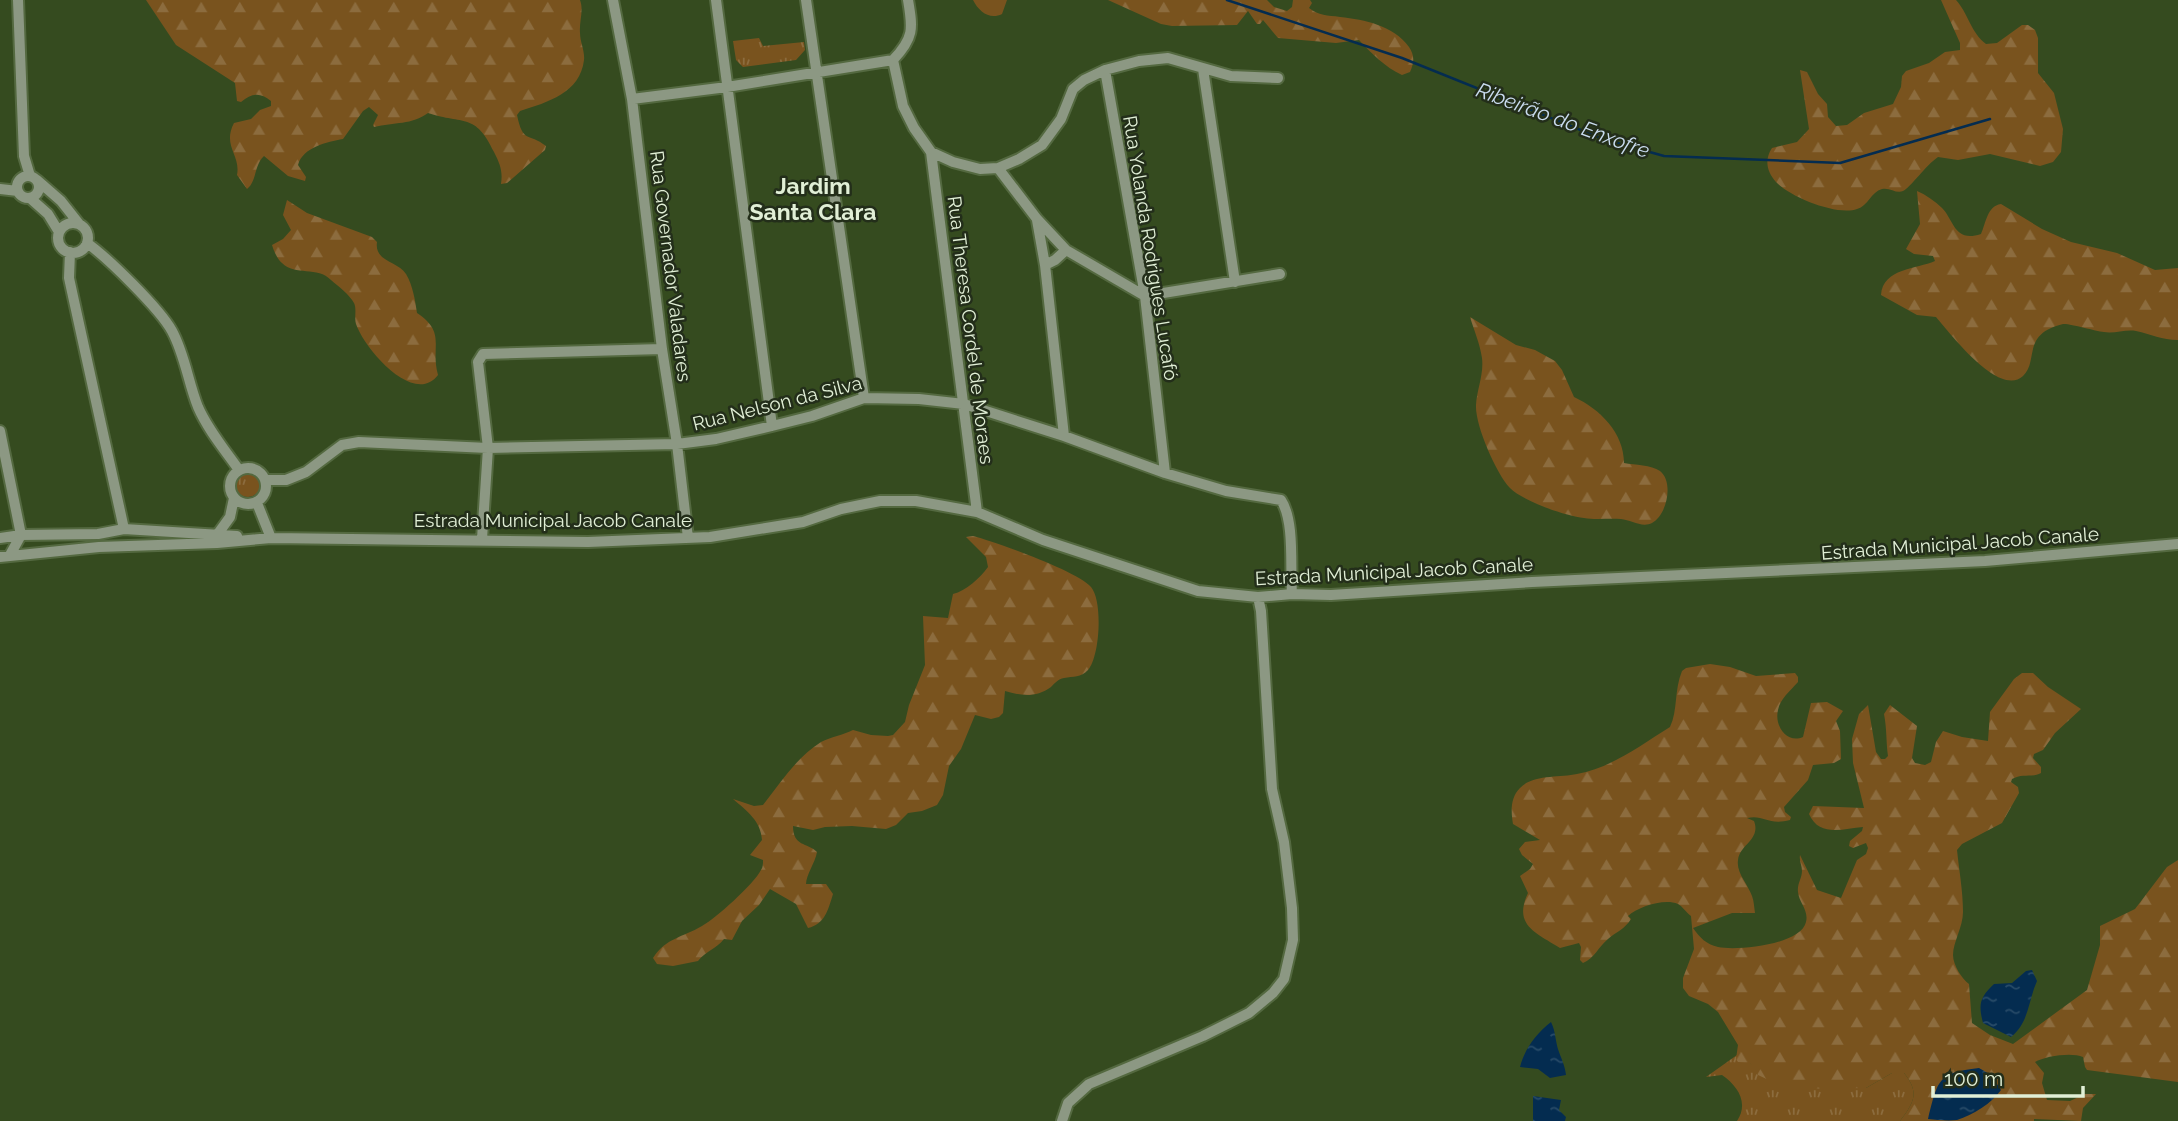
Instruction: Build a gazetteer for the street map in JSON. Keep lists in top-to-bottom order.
{
  "streets": {
    "street": [
      "Rua Yolanda Rodrigues Lucafó",
      "Rua Governador Valadares",
      "Rua Theresa Cordel de Moraes",
      "Rua Nelson da Silva",
      "Estrada Municipal Jacob Canale"
    ]
  },
  "crossings": [
    ["Rua Yolanda Rodrigues Lucafó", "Rua Nelson da Silva"],
    ["Rua Governador Valadares", "Rua Nelson da Silva"],
    ["Rua Governador Valadares", "Estrada Municipal Jacob Canale"],
    ["Rua Theresa Cordel de Moraes", "Rua Nelson da Silva"],
    ["Rua Theresa Cordel de Moraes", "Estrada Municipal Jacob Canale"],
    ["Rua Nelson da Silva", "Estrada Municipal Jacob Canale"]
  ],
  "districts": ["Jardim Santa Clara"],
  "water": ["Ribeirão do Enxofre"],
  "scale_bar": "100 m"
}
